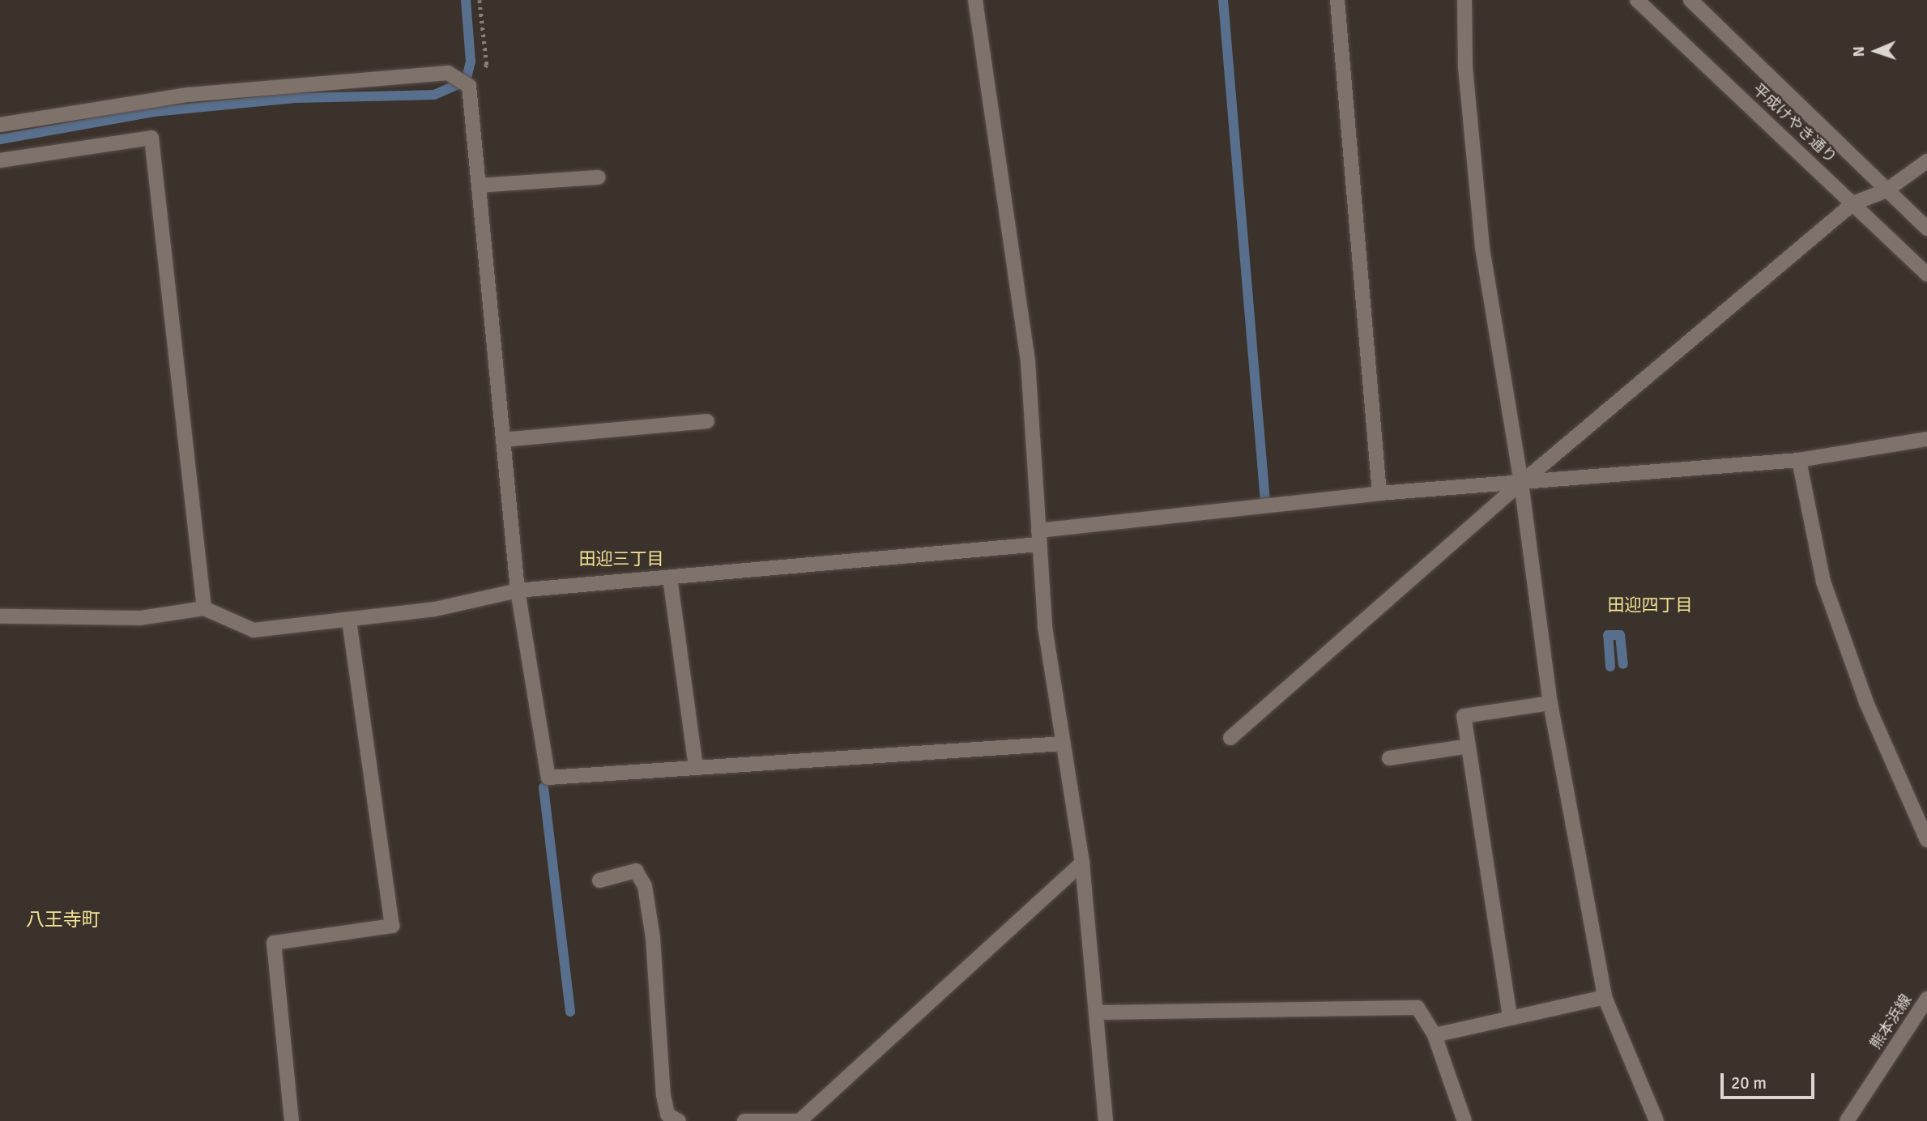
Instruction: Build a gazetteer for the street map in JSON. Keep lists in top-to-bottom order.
{
  "streets": {
    "street": ["平成けやき通り", "熊本浜線"]
  },
  "districts": ["田迎三丁目", "田迎四丁目", "八王寺町"],
  "scale_bar": "20 m",
  "north": "left"
}
